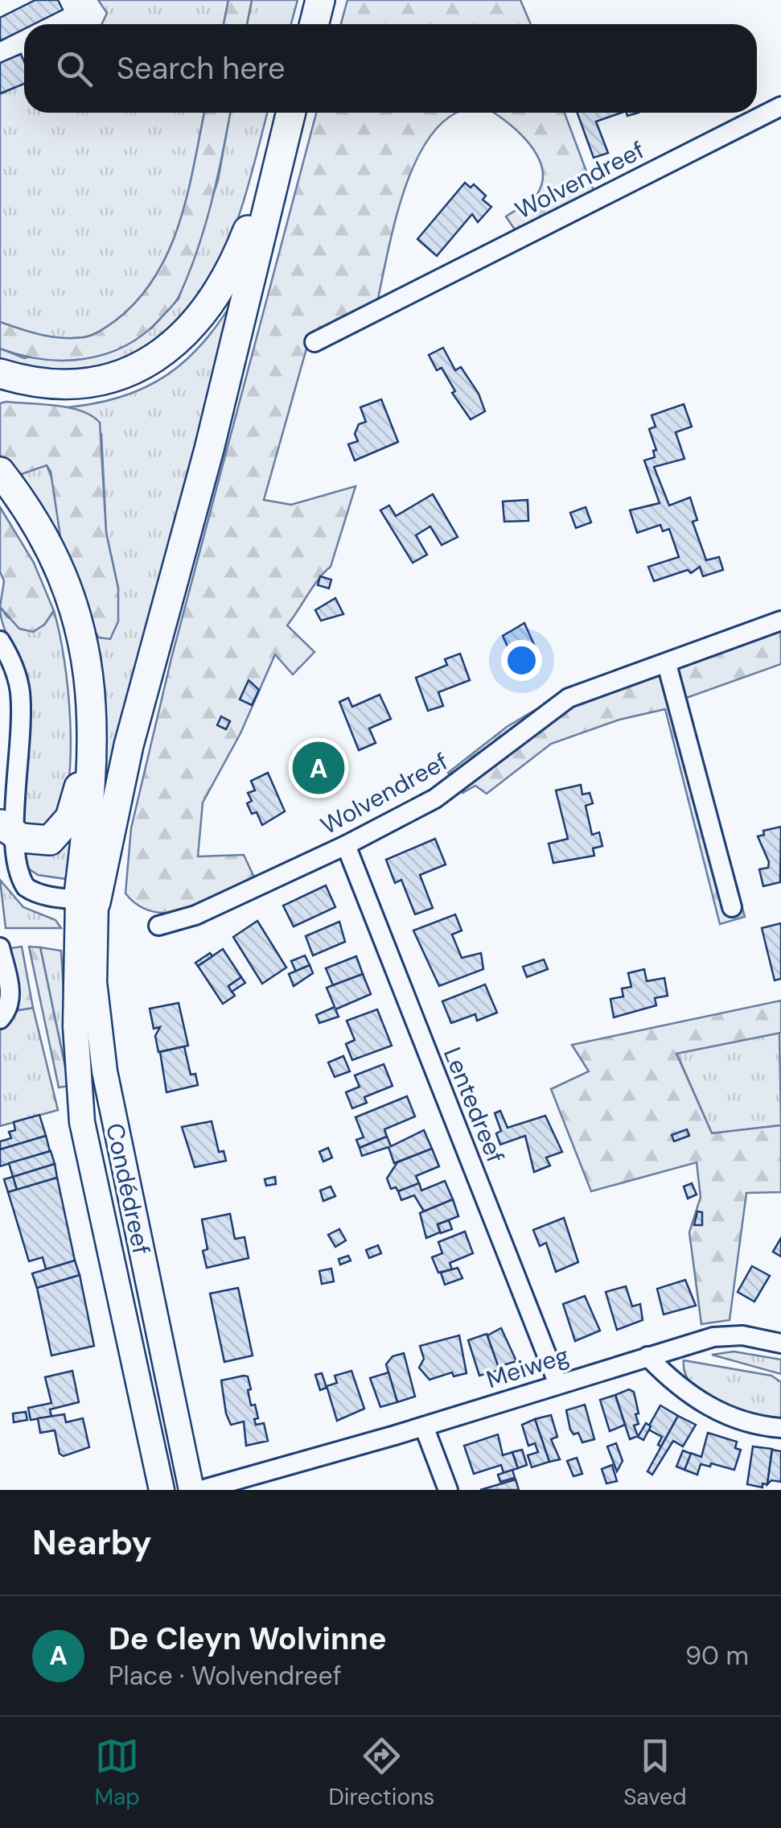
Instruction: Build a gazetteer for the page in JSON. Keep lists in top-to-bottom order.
{
  "streets": {
    "main road": ["Condédreef"],
    "street": ["Wolvendreef", "Lentedreef", "Meiweg"]
  },
  "crossings": [
    ["Wolvendreef", "Lentedreef"],
    ["Lentedreef", "Meiweg"]
  ],
  "page": {
    "search": "Search here",
    "pins": "A",
    "heading": "Nearby",
    "list": [
      {
        "mark": "A",
        "name": "De Cleyn Wolvinne",
        "note": "Place · Wolvendreef",
        "value": "90 m"
      }
    ],
    "nav": ["Map", "Directions", "Saved"]
  }
}
